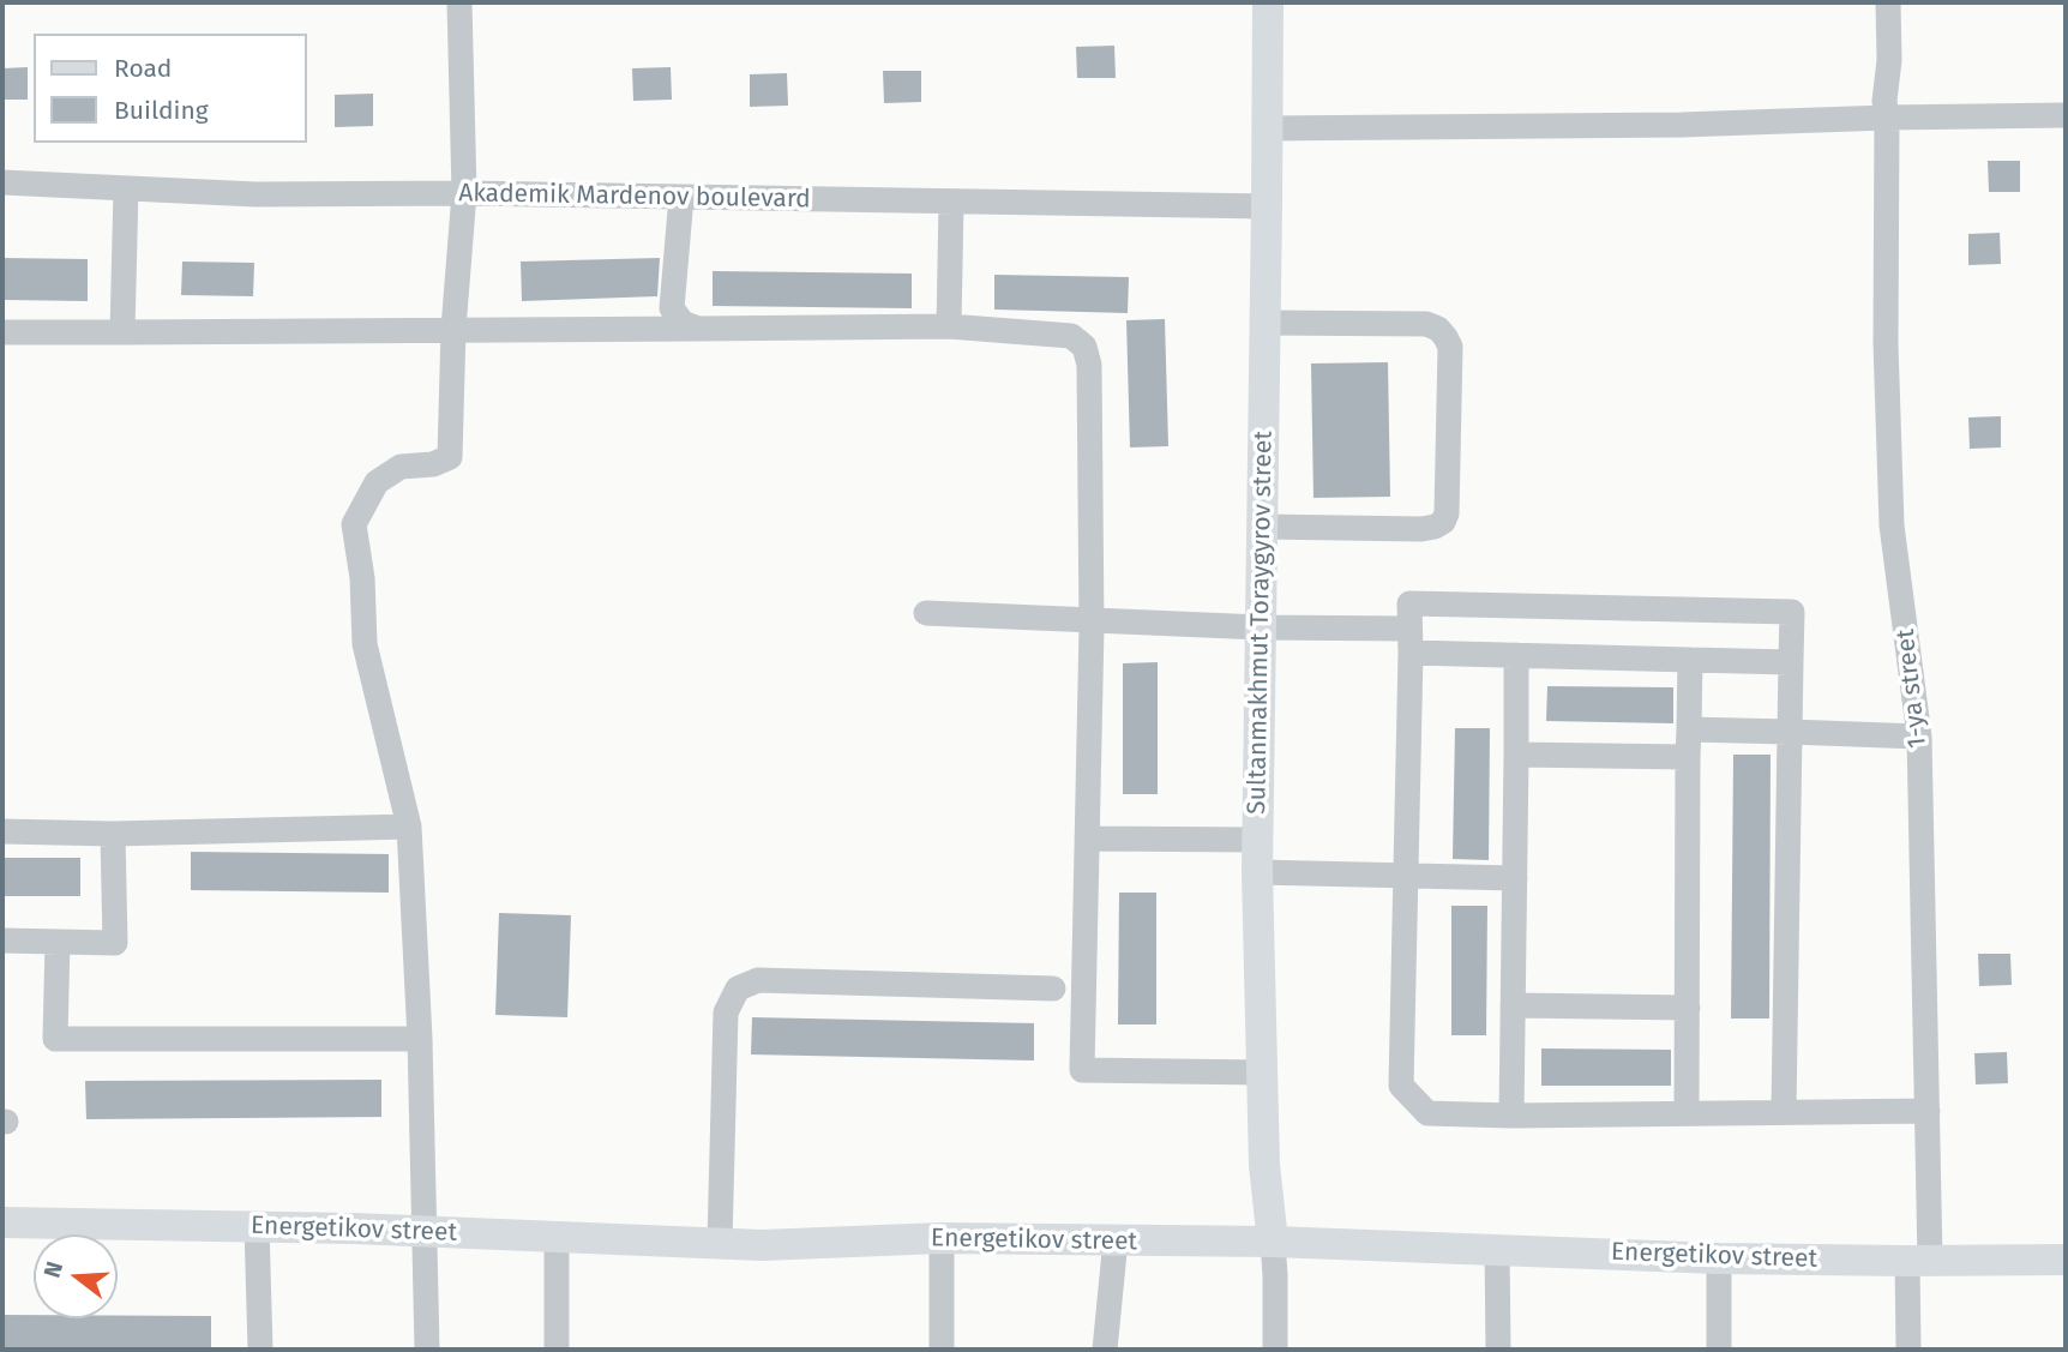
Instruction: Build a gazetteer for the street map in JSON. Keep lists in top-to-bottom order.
{
  "streets": {
    "main road": ["Sultanmakhmut Toraygyrov street", "Energetikov street"],
    "street": ["Akademik Mardenov boulevard", "1-ya street"]
  },
  "crossings": [
    ["Akademik Mardenov boulevard", "Sultanmakhmut Toraygyrov street"],
    ["Sultanmakhmut Toraygyrov street", "Energetikov street"],
    ["1-ya street", "Energetikov street"]
  ],
  "legend": ["Road", "Building"],
  "north": "left"
}
